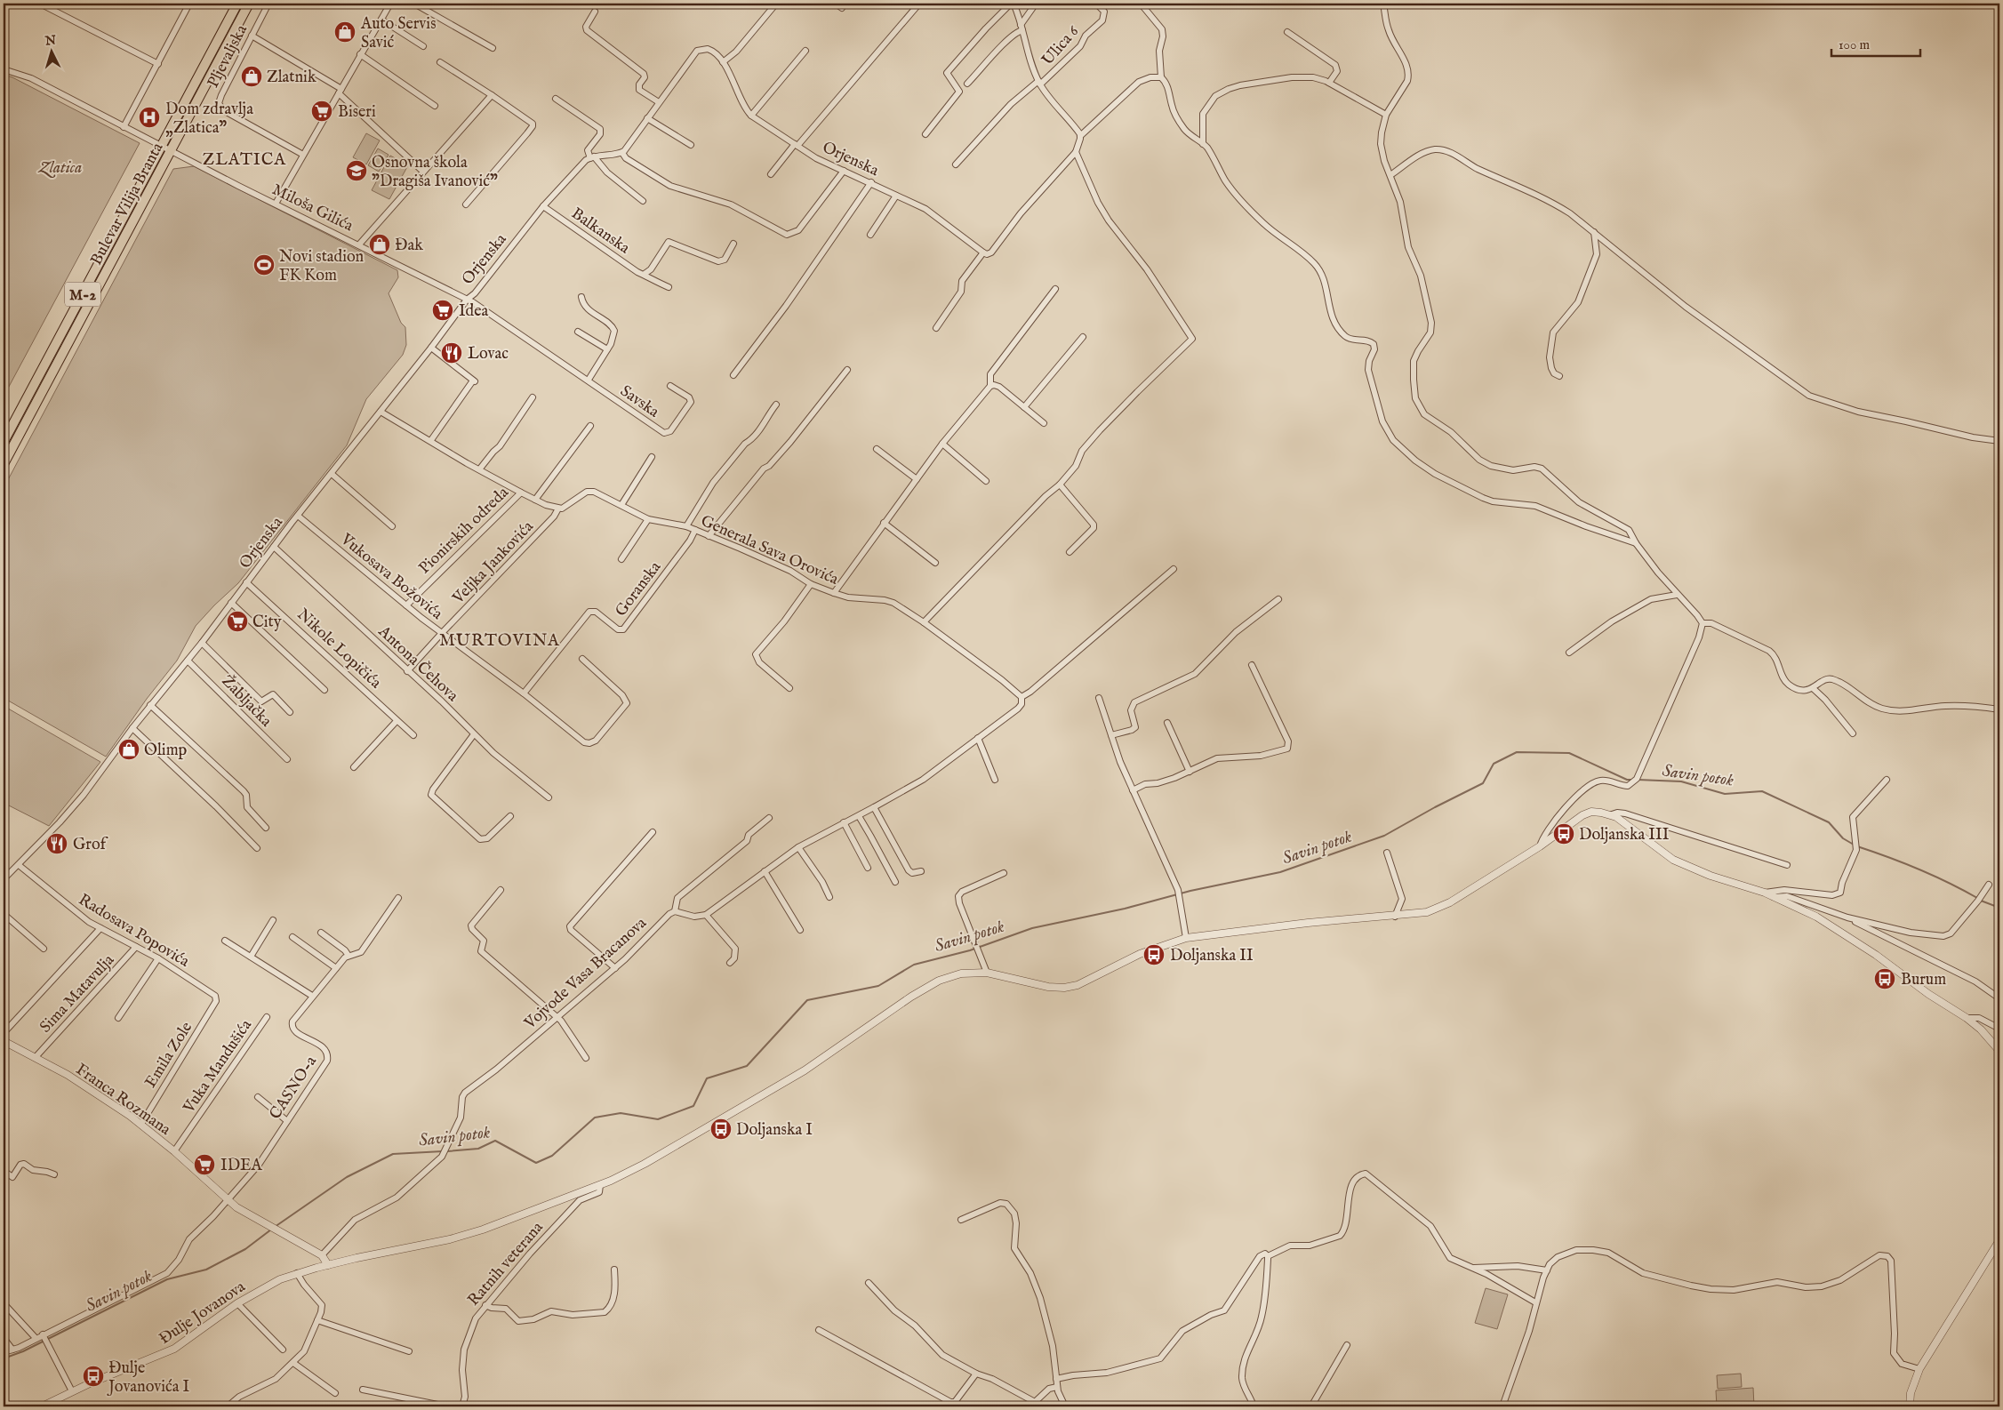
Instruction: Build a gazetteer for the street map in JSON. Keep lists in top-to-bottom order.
{
  "streets": {
    "main road": ["Bulevar Vilija Branta", "M-2"],
    "street": [
      "Ulica 6",
      "Pljevaljska",
      "Orjenska",
      "Miloša Gilića",
      "Balkanska",
      "Savska",
      "Pionirskih odreda",
      "Generala Sava Orovića",
      "Veljka Jankovića",
      "Vukosava Božovića",
      "Goranska",
      "Nikole Lopičića",
      "Antona Čehova",
      "Žabljačka",
      "Radosava Popovića",
      "Vojvode Vasa Bracanova",
      "Sima Matavulja",
      "Emila Zole",
      "Vuka Mandušića",
      "CASNO-a",
      "Franca Rozmana",
      "Ratnih veterana",
      "Đulje Jovanova"
    ]
  },
  "crossings": [
    ["Orjenska", "Miloša Gilića"],
    ["Orjenska", "Balkanska"],
    ["Orjenska", "Savska"],
    ["Orjenska", "Vukosava Božovića"],
    ["Orjenska", "Nikole Lopičića"],
    ["Orjenska", "Antona Čehova"],
    ["Orjenska", "Žabljačka"],
    ["Orjenska", "Radosava Popovića"],
    ["Bulevar Vilija Branta", "Miloša Gilića"],
    ["Miloša Gilića", "Savska"],
    ["Pionirskih odreda", "Vukosava Božovića"],
    ["Generala Sava Orovića", "Veljka Jankovića"],
    ["Generala Sava Orovića", "Goranska"],
    ["Veljka Jankovića", "Vukosava Božovića"],
    ["Veljka Jankovića", "Antona Čehova"],
    ["Vukosava Božovića", "Goranska"],
    ["Radosava Popovića", "Sima Matavulja"],
    ["Radosava Popovića", "Emila Zole"],
    ["Vojvode Vasa Bracanova", "Franca Rozmana"],
    ["Sima Matavulja", "Franca Rozmana"],
    ["Emila Zole", "Franca Rozmana"],
    ["Vuka Mandušića", "Franca Rozmana"],
    ["CASNO-a", "Franca Rozmana"],
    ["Franca Rozmana", "Đulje Jovanova"],
    ["Ratnih veterana", "Đulje Jovanova"]
  ],
  "districts": ["ZLATICA", "MURTOVINA"],
  "water": ["Savin potok"],
  "parks": ["Zlatica"],
  "places": {
    "shop": [
      "Auto Servis Savić",
      "Zlatnik",
      "Đak",
      "Olimp"
    ],
    "supermarket": [
      "Biseri",
      "Idea",
      "City",
      "IDEA"
    ],
    "hospital": ["Dom zdravlja „Zlatica”"],
    "school or university": ["Osnovna škola \"Dragiša Ivanović\""],
    "sports": ["Novi stadion FK Kom"],
    "restaurant": ["Lovac", "Grof"],
    "bus stop": [
      "Doljanska III",
      "Doljanska II",
      "Burum",
      "Doljanska I",
      "Đulje Jovanovića I"
    ]
  },
  "scale_bar": "100 m",
  "north": "top"
}
